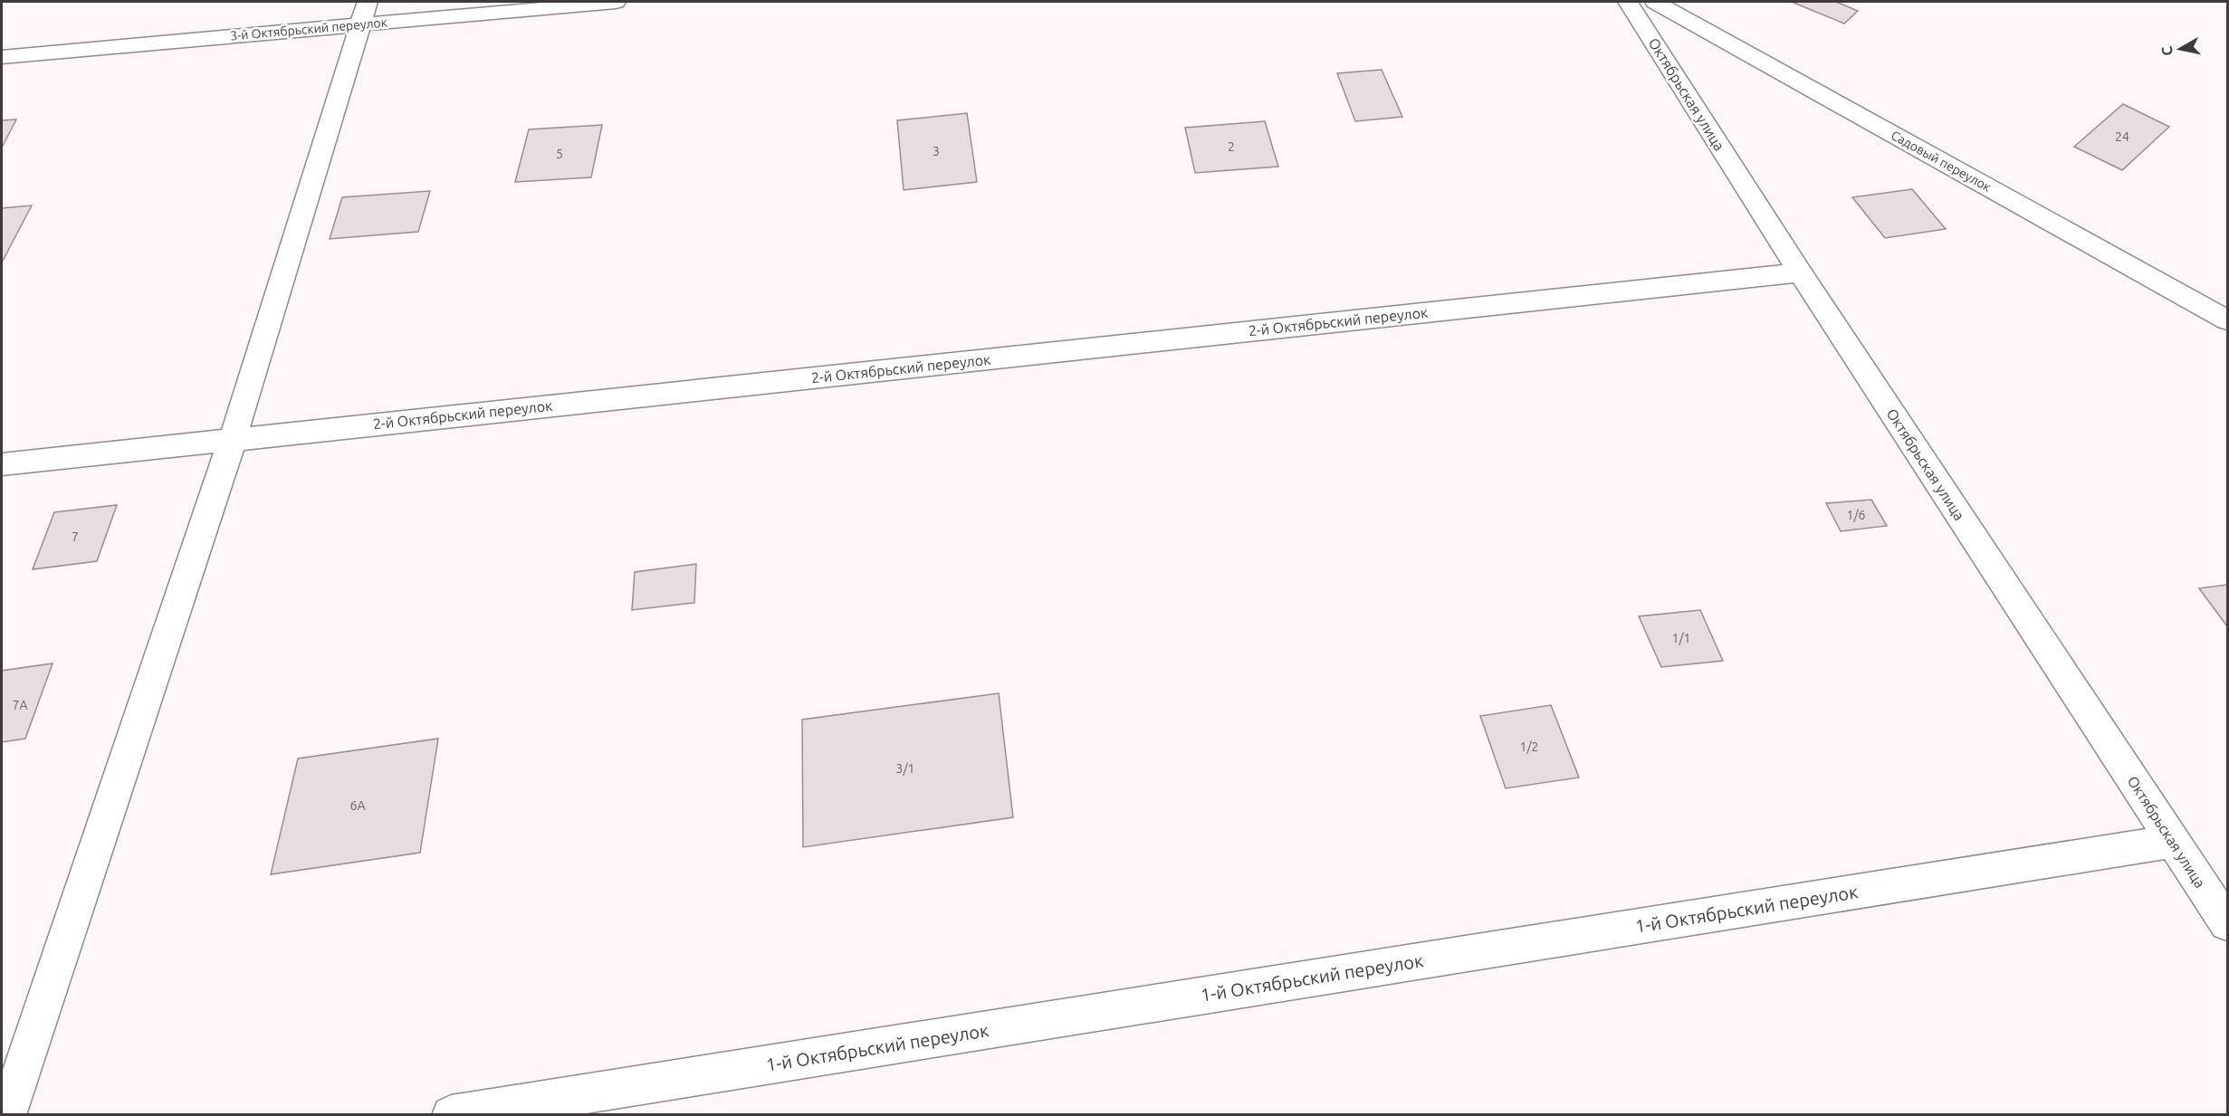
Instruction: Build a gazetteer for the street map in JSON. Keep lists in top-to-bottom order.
{
  "streets": {
    "street": [
      "3-й Октябрьский переулок",
      "Октябрьская улица",
      "Садовый переулок",
      "2-й Октябрьский переулок",
      "1-й Октябрьский переулок"
    ]
  },
  "crossings": [
    ["Октябрьская улица", "2-й Октябрьский переулок"],
    ["Октябрьская улица", "1-й Октябрьский переулок"]
  ],
  "house_numbers": [
    "24",
    "2",
    "3",
    "5",
    "1/6",
    "7",
    "1/1",
    "7А",
    "1/2",
    "3/1",
    "6А"
  ],
  "north": "left"
}
